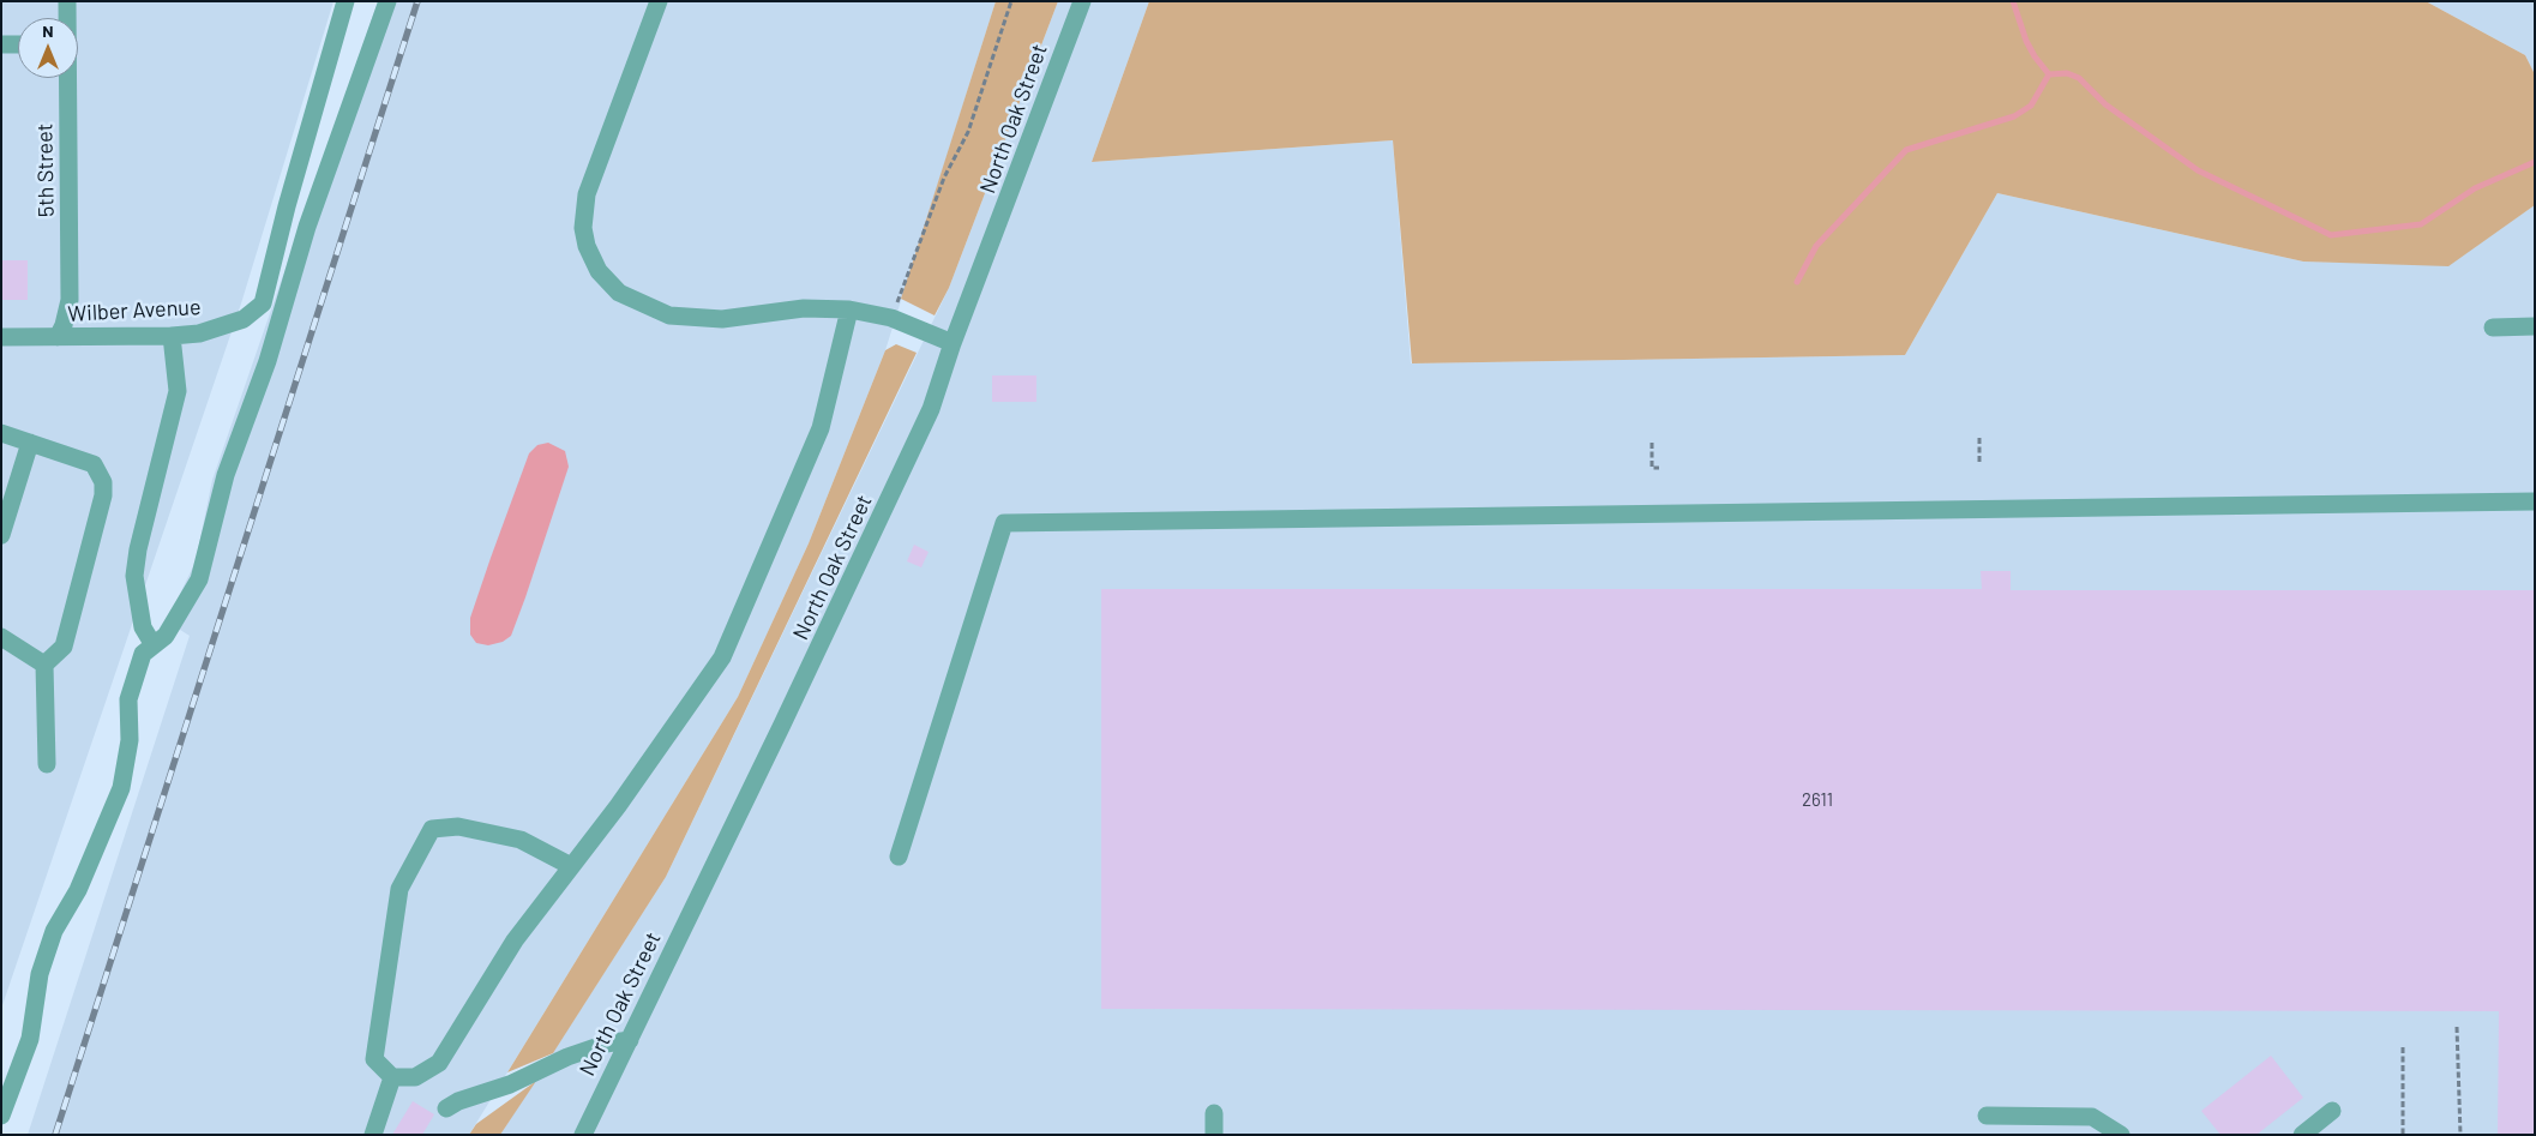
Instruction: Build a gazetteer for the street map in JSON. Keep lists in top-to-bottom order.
{
  "streets": {
    "street": ["North Oak Street", "5th Street", "Wilber Avenue"]
  },
  "crossings": [
    ["5th Street", "Wilber Avenue"]
  ],
  "house_numbers": ["2611"],
  "north": "top"
}
